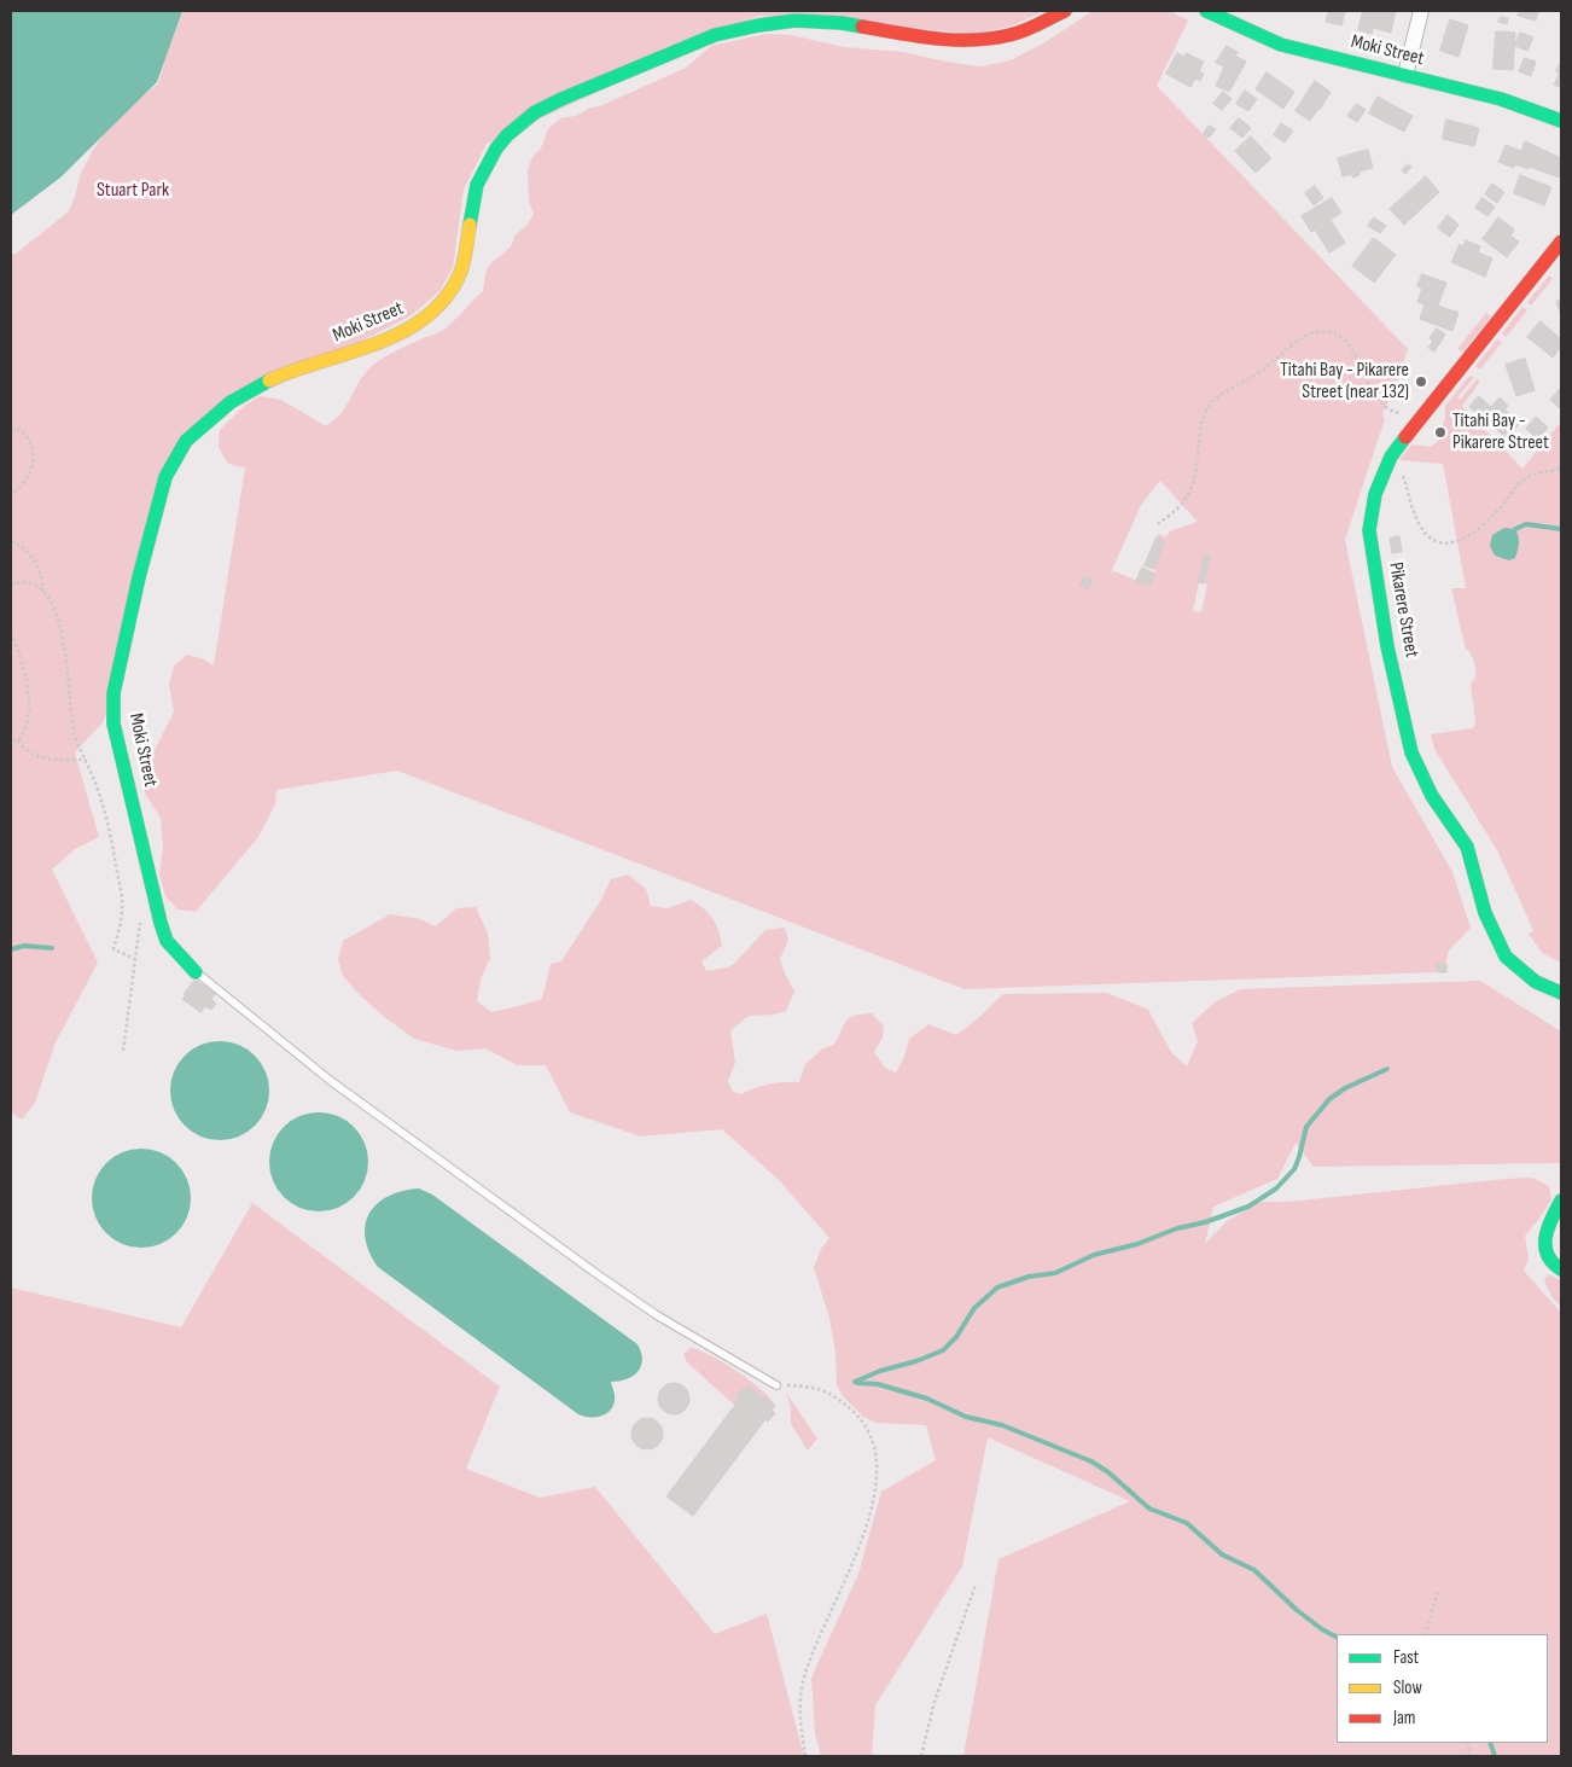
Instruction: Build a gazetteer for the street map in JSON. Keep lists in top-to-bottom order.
{
  "streets": {
    "street": ["Moki Street", "Pikarere Street"]
  },
  "parks": ["Stuart Park"],
  "places": ["Titahi Bay - Pikarere Street (near 132)", "Titahi Bay - Pikarere Street"],
  "legend": ["Fast", "Slow", "Jam"]
}
